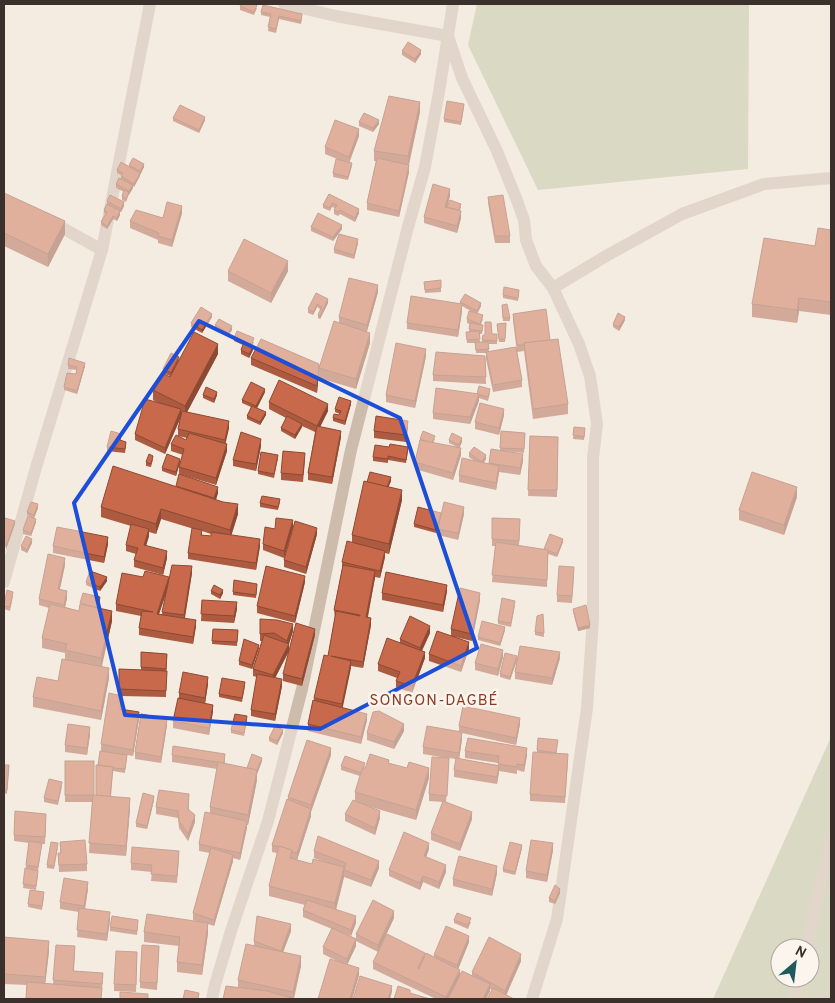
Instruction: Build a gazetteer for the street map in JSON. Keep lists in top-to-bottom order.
{
  "districts": ["SONGON-DAGBÉ"],
  "north": "top right"
}
